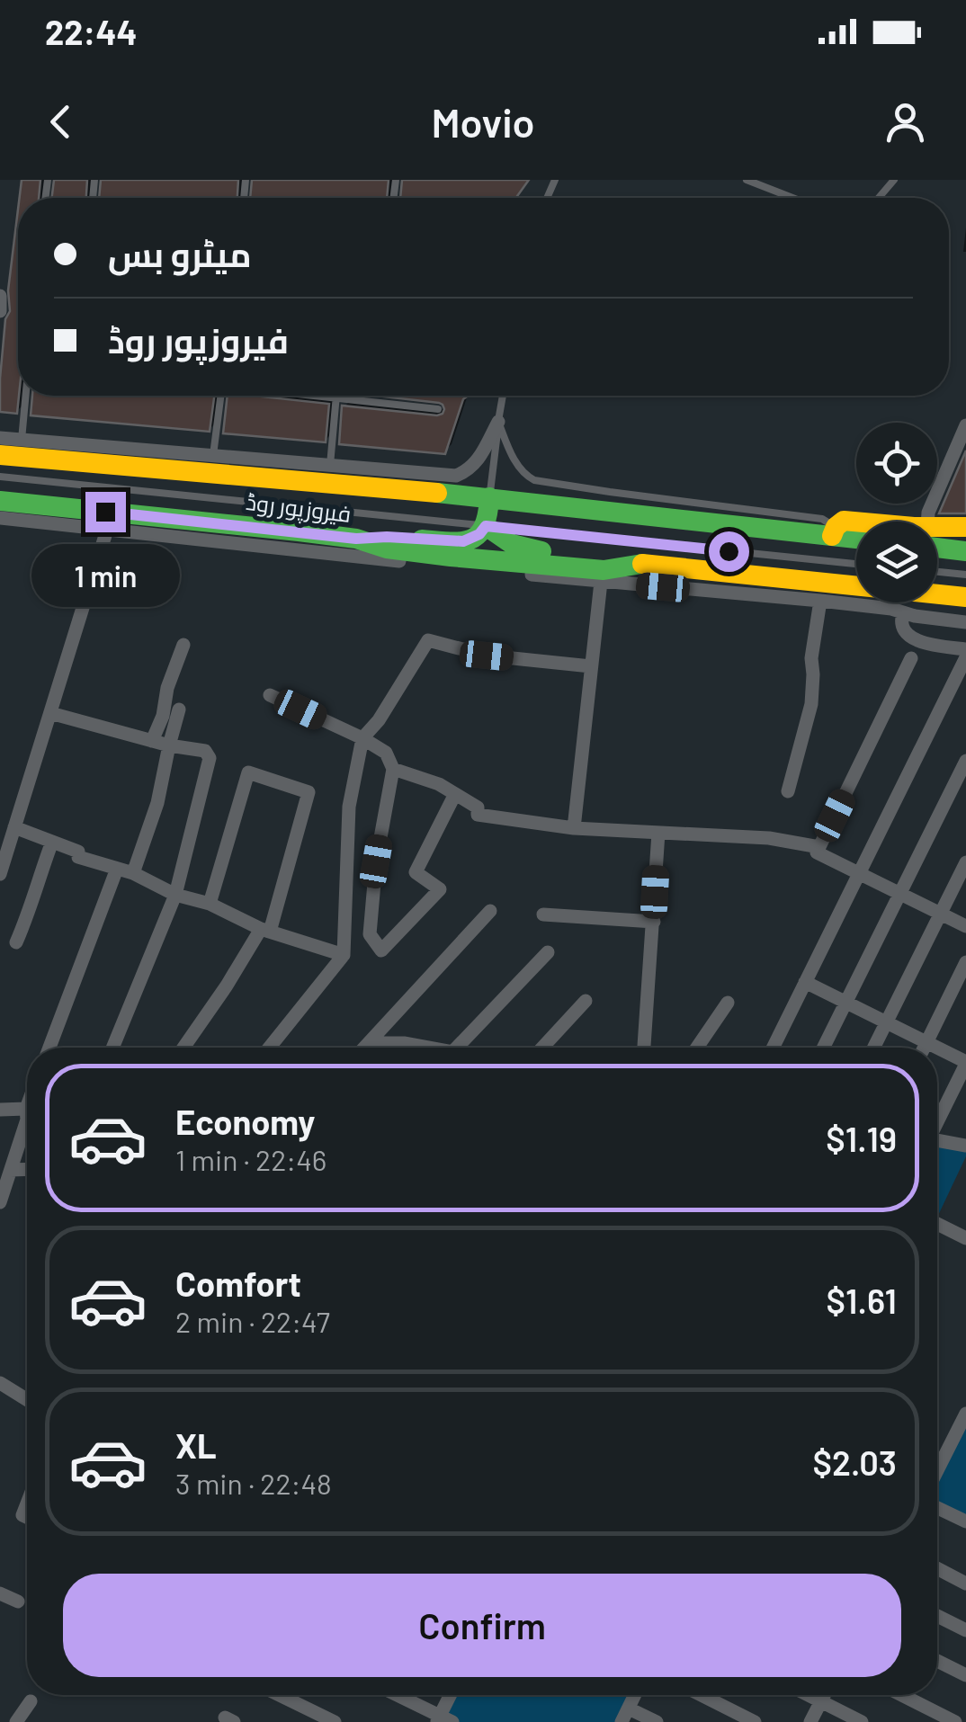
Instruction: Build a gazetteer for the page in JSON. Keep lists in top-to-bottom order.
{
  "streets": {
    "main road": ["فیروزپور روڈ"]
  },
  "page": {
    "status": "22:44",
    "header": "Movio",
    "banner": ["میٹرو بس", "فیروزپور روڈ"],
    "bubble": "1 min",
    "list": [
      {
        "name": "Economy",
        "note": "1 min · 22:46",
        "value": "$1.19"
      },
      {
        "name": "Comfort",
        "note": "2 min · 22:47",
        "value": "$1.61"
      },
      {
        "name": "XL",
        "note": "3 min · 22:48",
        "value": "$2.03"
      }
    ],
    "buttons": "Confirm"
  }
}
